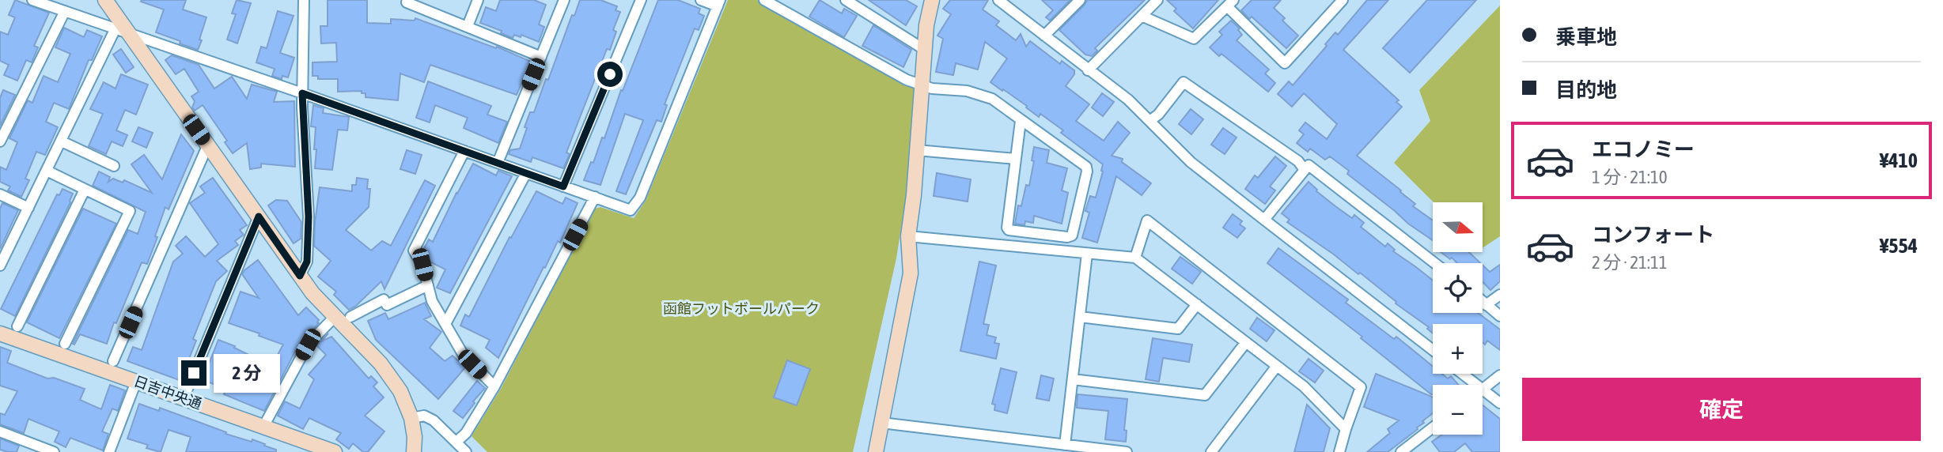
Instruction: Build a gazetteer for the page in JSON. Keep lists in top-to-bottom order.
{
  "streets": {
    "street": ["日吉中央通"]
  },
  "parks": ["函館フットボールパーク"],
  "north": "right",
  "page": {
    "banner": ["乗車地", "目的地"],
    "list": [
      {
        "name": "エコノミー",
        "note": "1 分 · 21:10",
        "value": "¥410"
      },
      {
        "name": "コンフォート",
        "note": "2 分 · 21:11",
        "value": "¥554"
      }
    ],
    "map_buttons": ["+", "−"],
    "bubble": "2 分",
    "buttons": "確定"
  }
}
